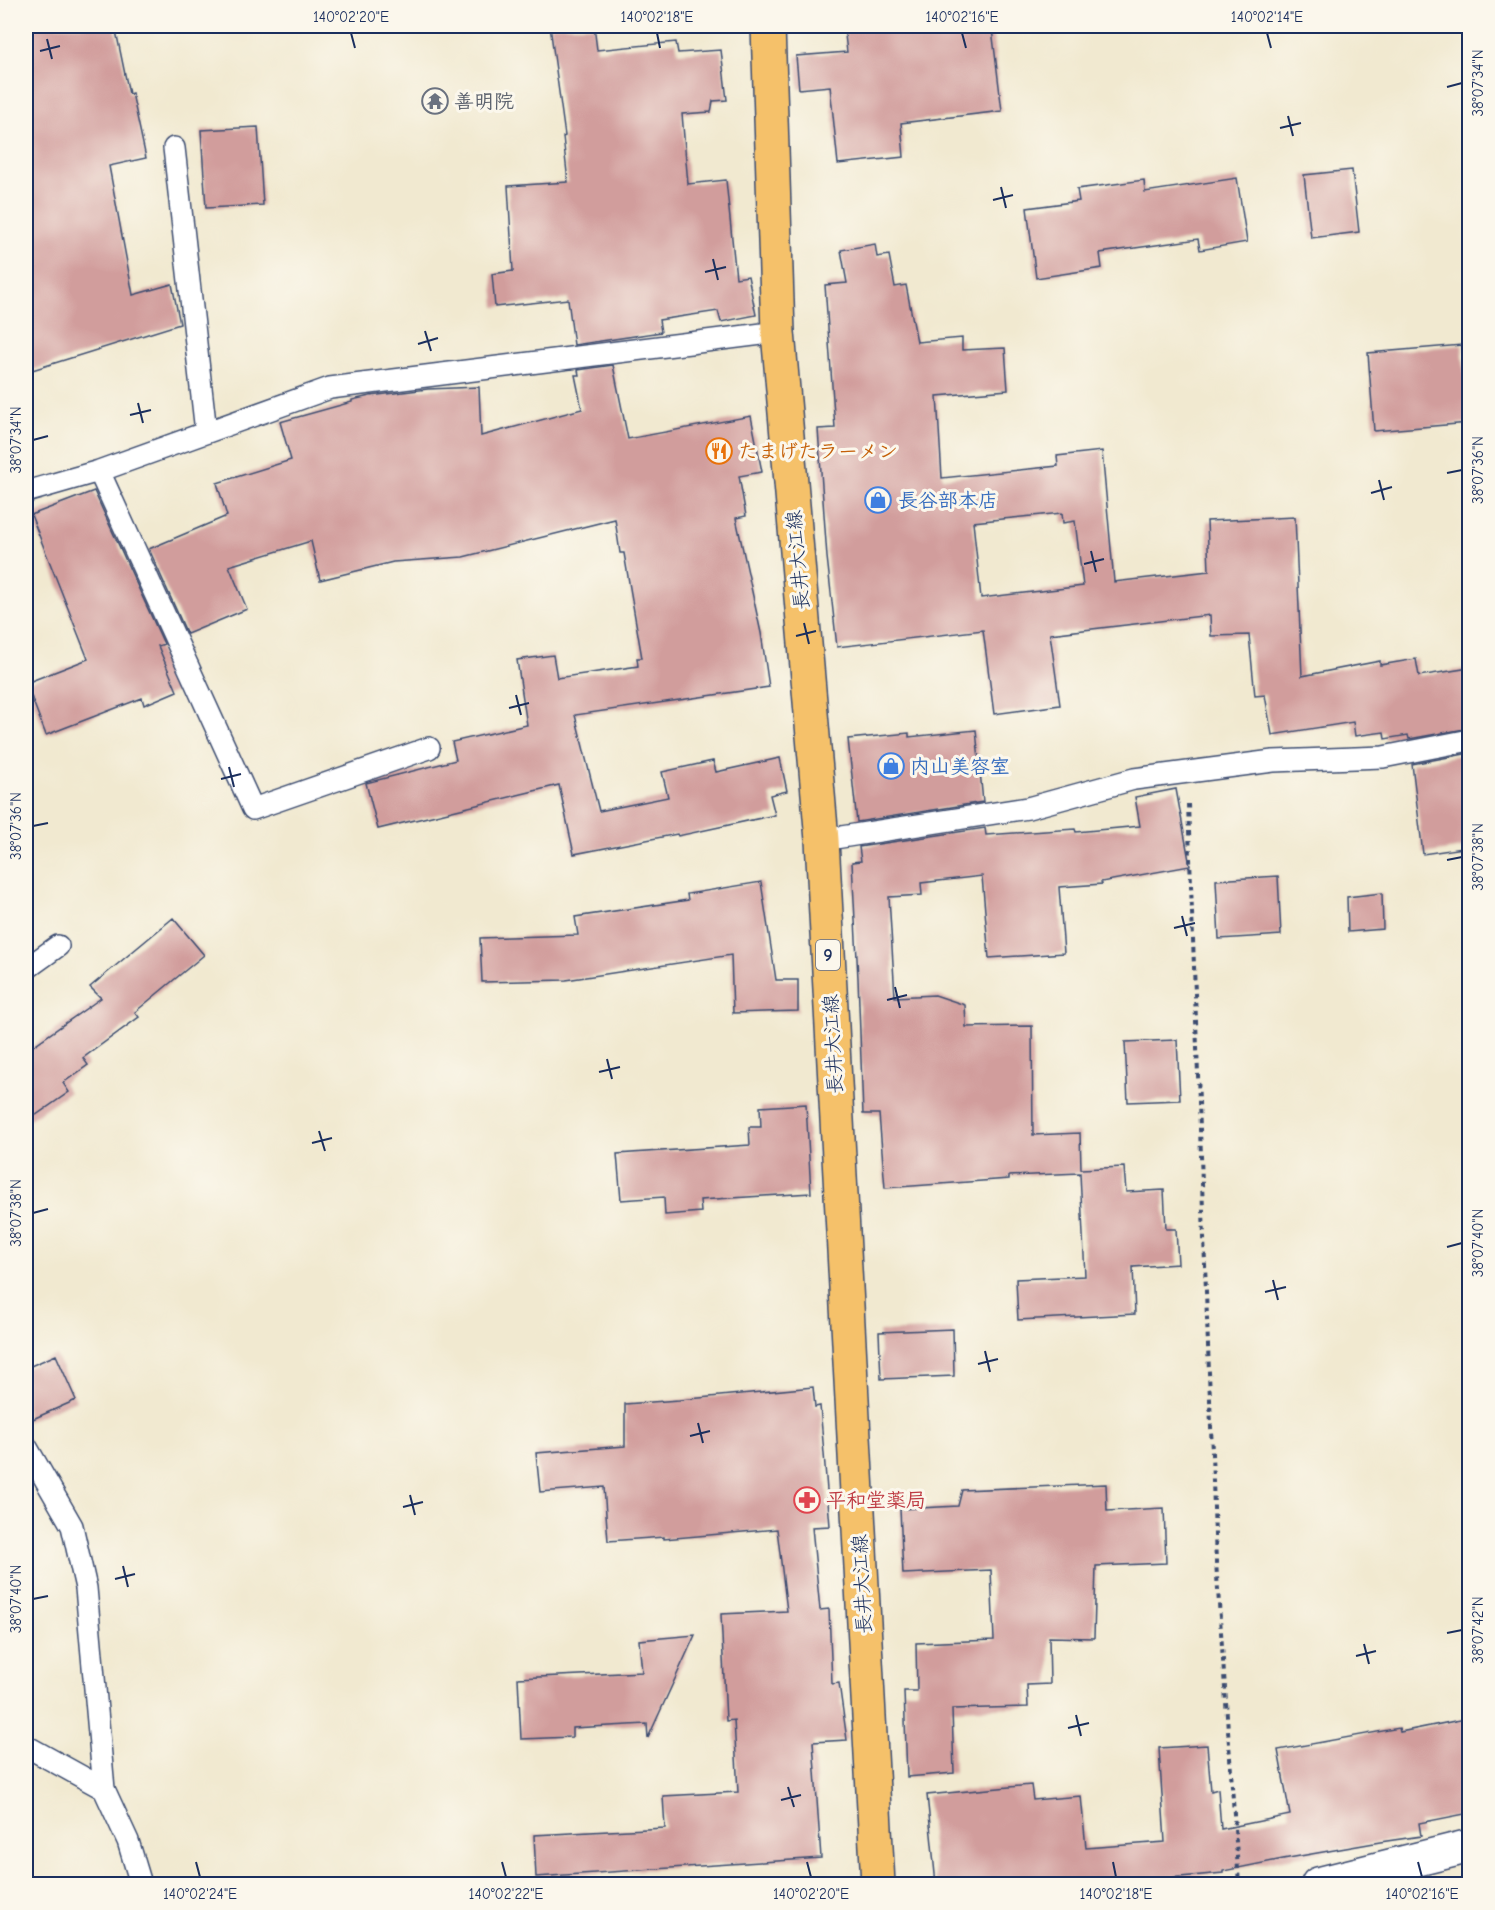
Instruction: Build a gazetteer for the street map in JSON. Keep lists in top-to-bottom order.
{
  "streets": {
    "main road": ["長井大江線", "9"]
  },
  "places": {
    "temple": ["善明院"],
    "restaurant": ["たまげたラーメン"],
    "shop": ["長谷部本店", "内山美容室"],
    "pharmacy": ["平和堂薬局"]
  },
  "coordinates": [
    "140°02'20\"E",
    "140°02'18\"E",
    "140°02'16\"E",
    "140°02'14\"E",
    "38°07'34\"N",
    "38°07'36\"N",
    "38°07'38\"N",
    "38°07'40\"N",
    "38°07'42\"N",
    "140°02'24\"E",
    "140°02'22\"E"
  ]
}
